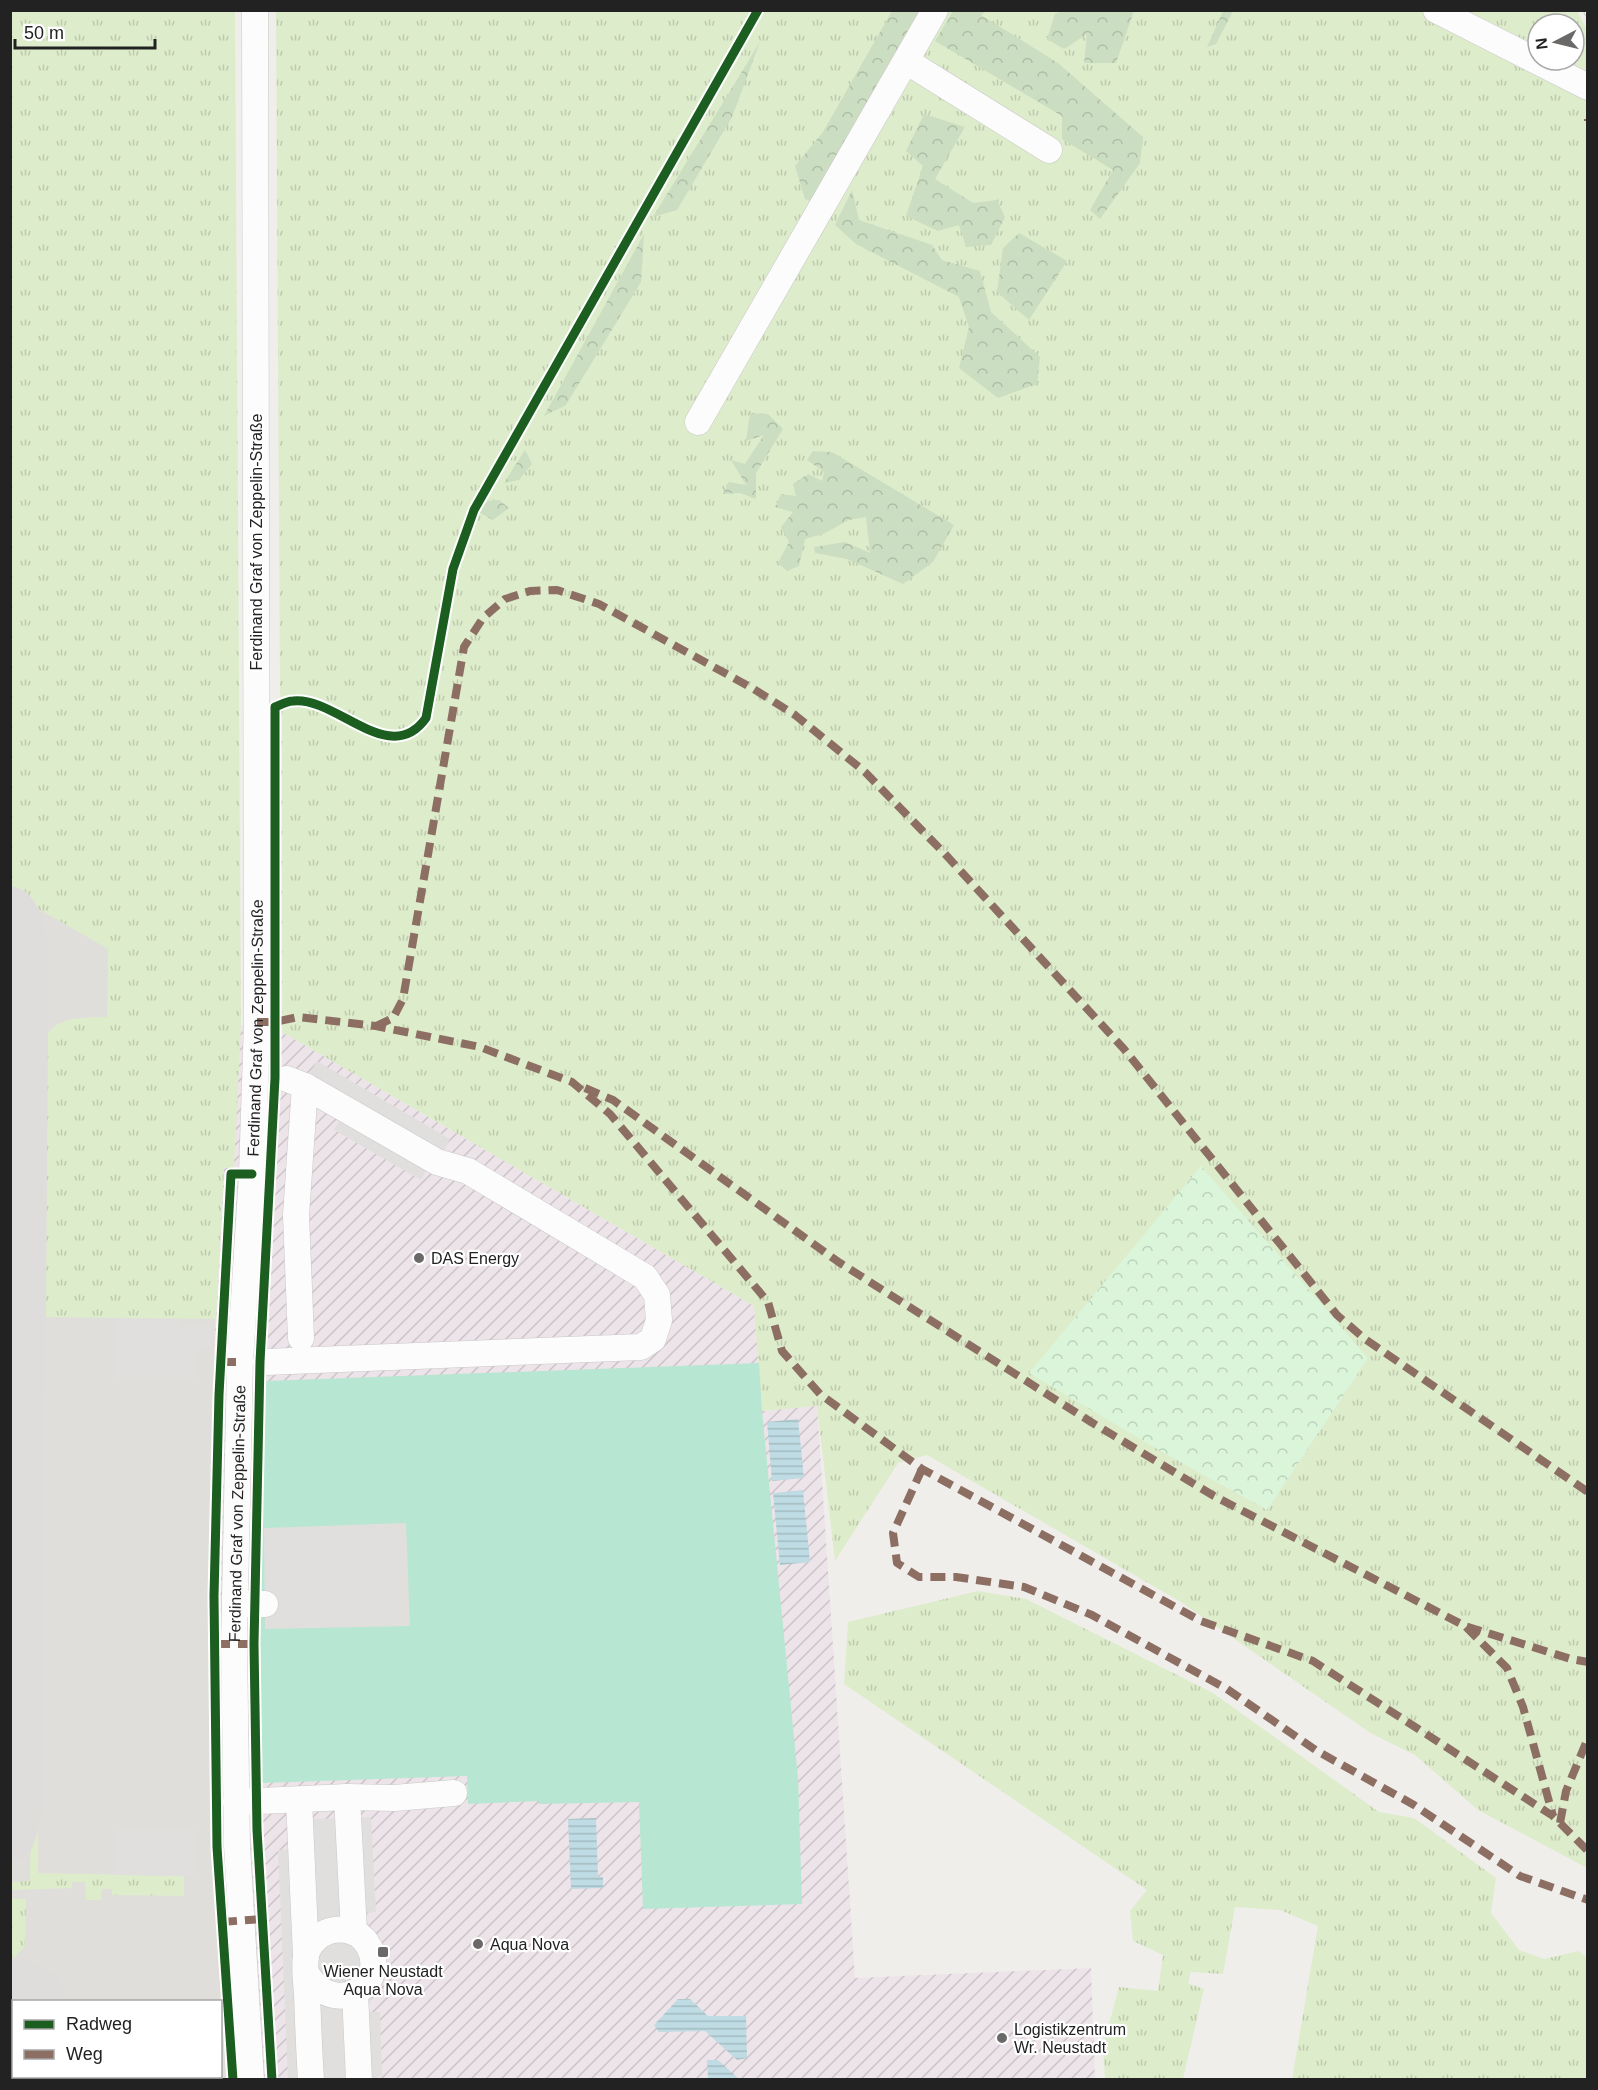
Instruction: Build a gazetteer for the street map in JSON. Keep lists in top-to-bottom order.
{
  "streets": {
    "street": ["Ferdinand Graf von Zeppelin-Straße"]
  },
  "places": {
    "other": ["DAS Energy", "Aqua Nova", "Logistikzentrum Wr. Neustadt"],
    "transit": ["Wiener Neustadt Aqua Nova"]
  },
  "legend": ["Radweg", "Weg"],
  "scale_bar": "50 m",
  "north": "left"
}
